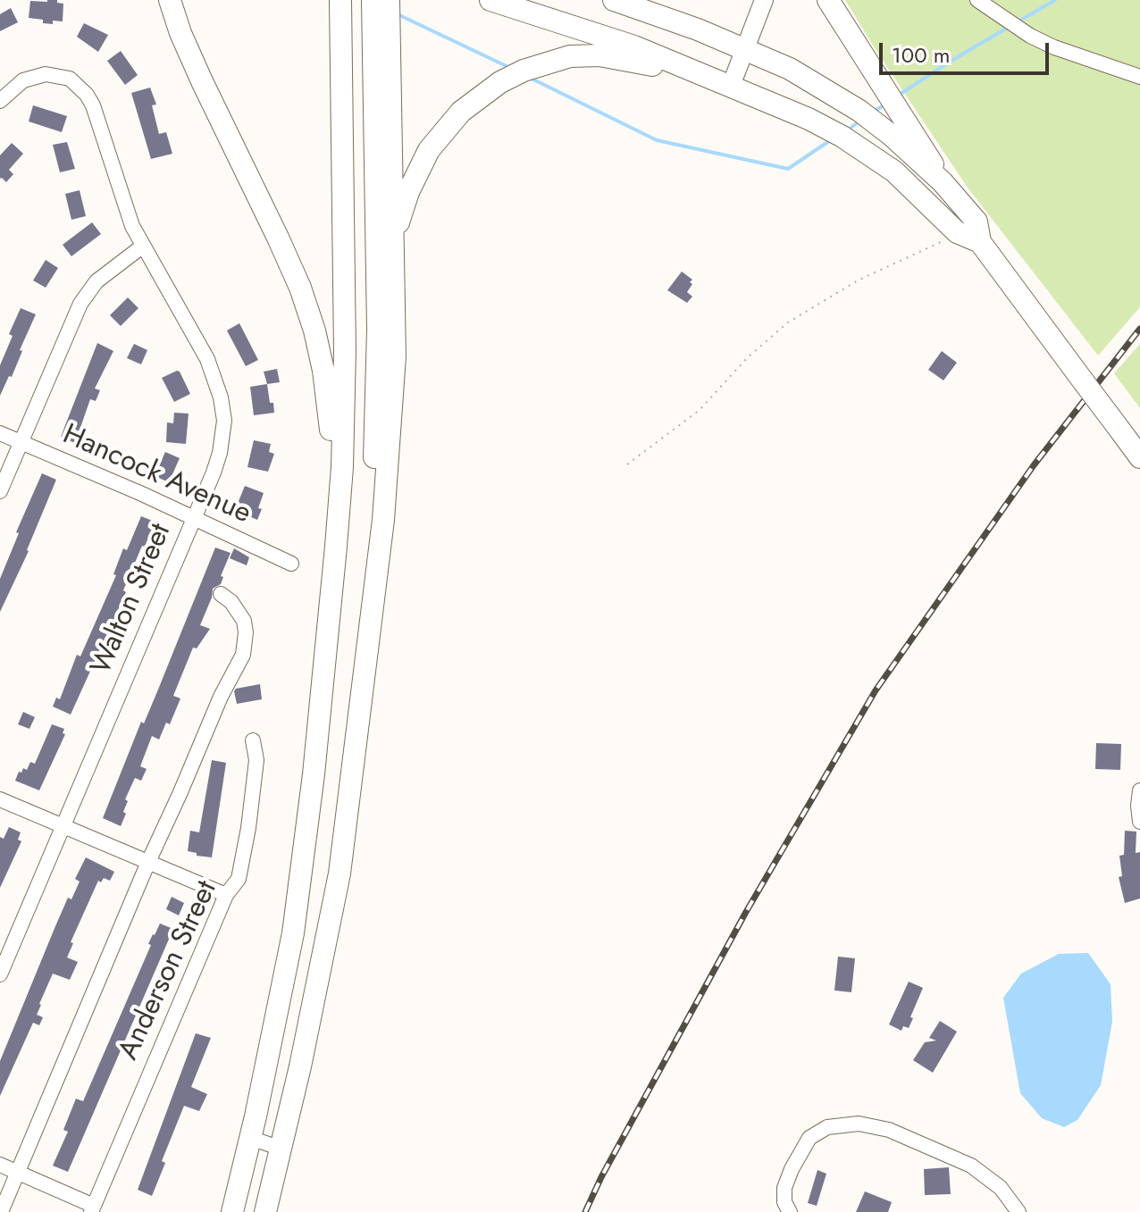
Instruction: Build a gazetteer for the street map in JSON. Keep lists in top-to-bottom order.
{
  "streets": {
    "street": ["Hancock Avenue", "Walton Street", "Anderson Street"]
  },
  "crossings": [
    ["Hancock Avenue", "Walton Street"]
  ],
  "scale_bar": "100 m"
}
